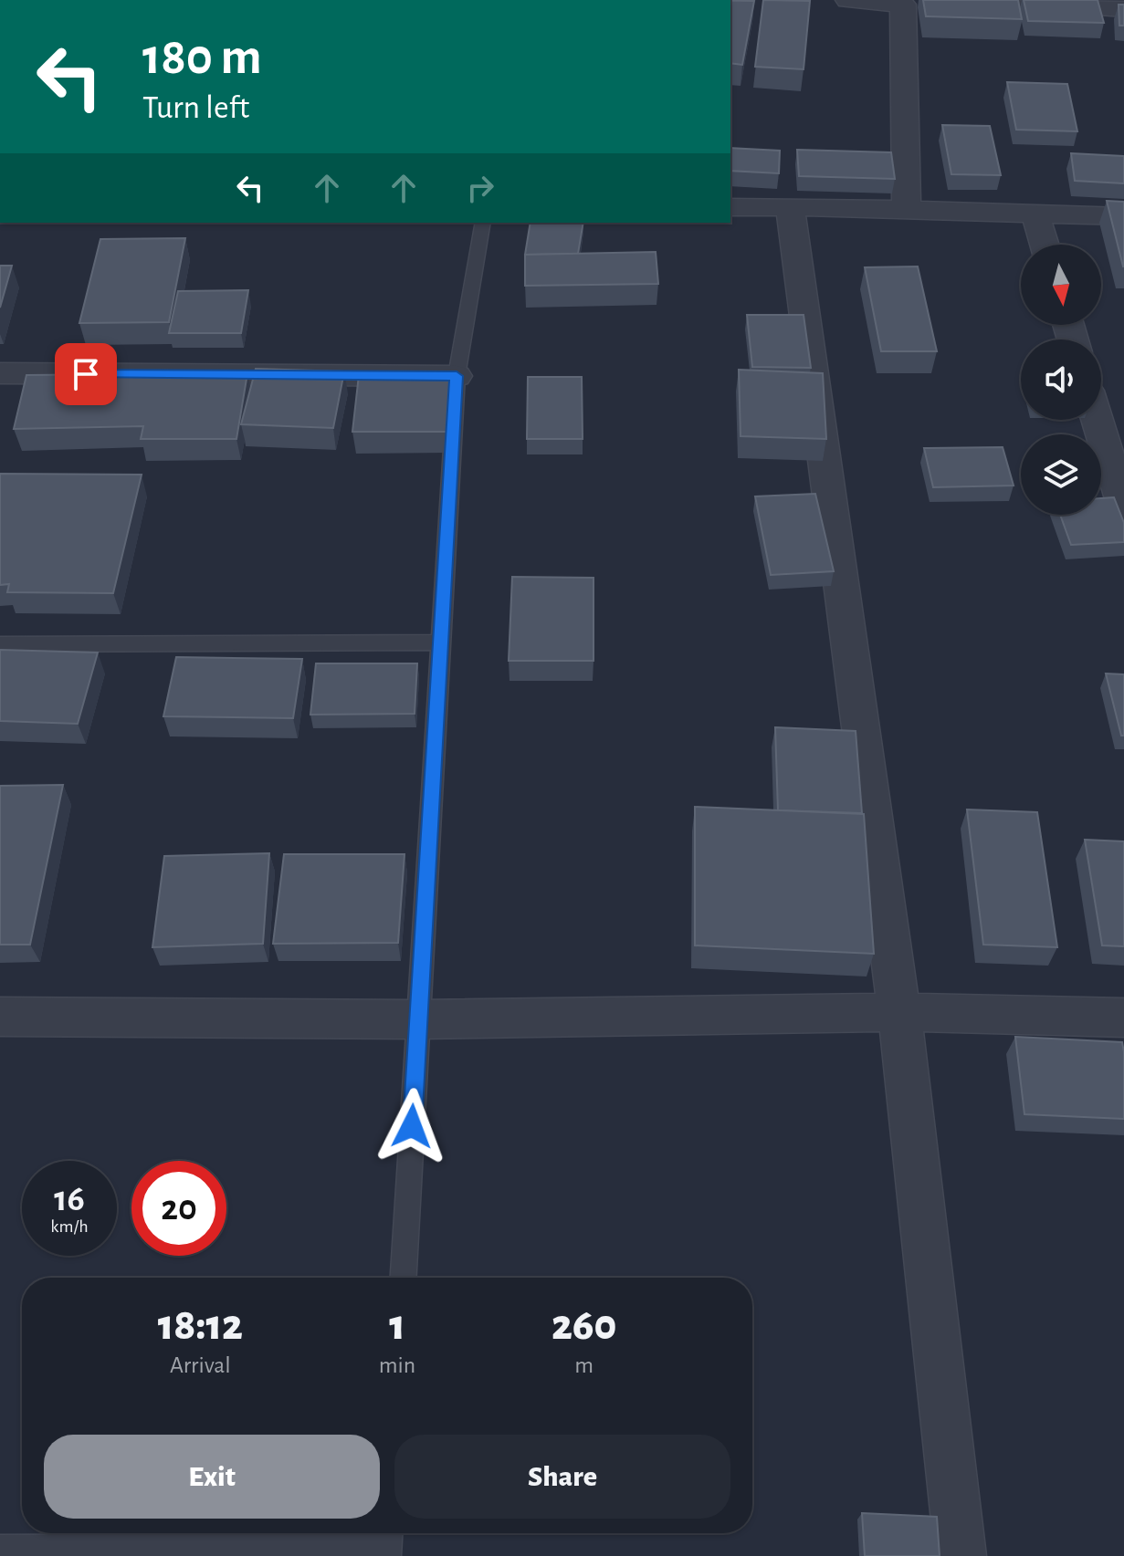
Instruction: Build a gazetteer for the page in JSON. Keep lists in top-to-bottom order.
{
  "north": "bottom",
  "page": {
    "turn": ["180 m", "Turn left"],
    "speed": "16 km/h",
    "limit": "20",
    "eta": [
      "18:12",
      "Arrival",
      "1",
      "min",
      "260",
      "m"
    ],
    "buttons": ["Exit", "Share"]
  }
}
